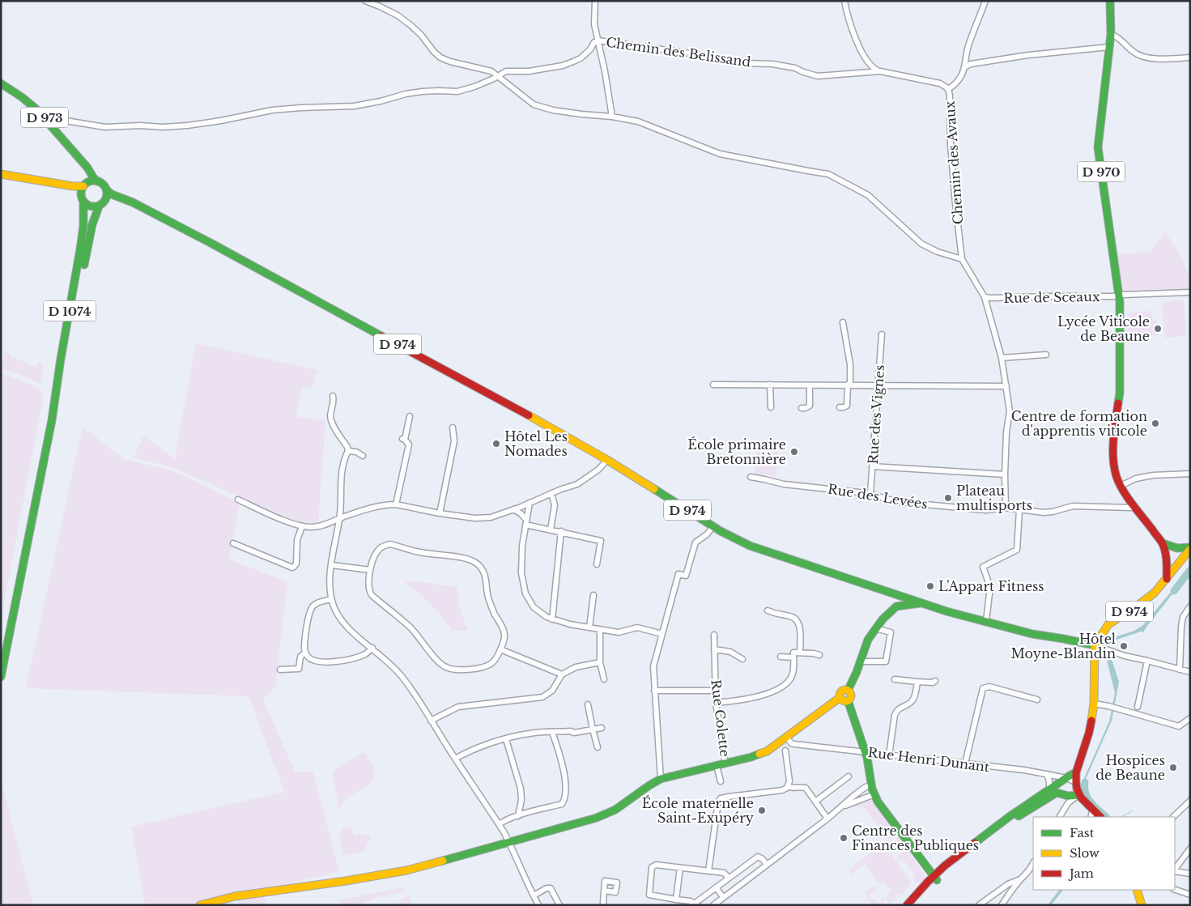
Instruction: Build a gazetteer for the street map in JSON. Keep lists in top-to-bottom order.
{
  "streets": {
    "main road": [
      "D 973",
      "D 970",
      "D 1074",
      "D 974"
    ],
    "street": [
      "Chemin des Belissand",
      "Chemin des Avaux",
      "Rue de Sceaux",
      "Rue des Vignes",
      "Rue des Levées",
      "Rue Colette",
      "Rue Henri Dunant"
    ]
  },
  "crossings": [
    ["Chemin des Belissand", "D 973"],
    ["Chemin des Belissand", "Chemin des Avaux"],
    ["D 973", "D 1074"],
    ["D 973", "D 974"],
    ["D 970", "Rue de Sceaux"],
    ["D 970", "Rue des Levées"],
    ["D 1074", "D 974"],
    ["Rue des Vignes", "Rue des Levées"]
  ],
  "places": [
    "Lycée Viticole de Beaune",
    "Centre de formation d'apprentis viticole",
    "Hôtel Les Nomades",
    "École primaire Bretonnière",
    "Plateau multisports",
    "L'Appart Fitness",
    "Hôtel Moyne-Blandin",
    "Hospices de Beaune",
    "École maternelle Saint-Exupéry",
    "Centre des Finances Publiques"
  ],
  "legend": ["Fast", "Slow", "Jam"]
}
